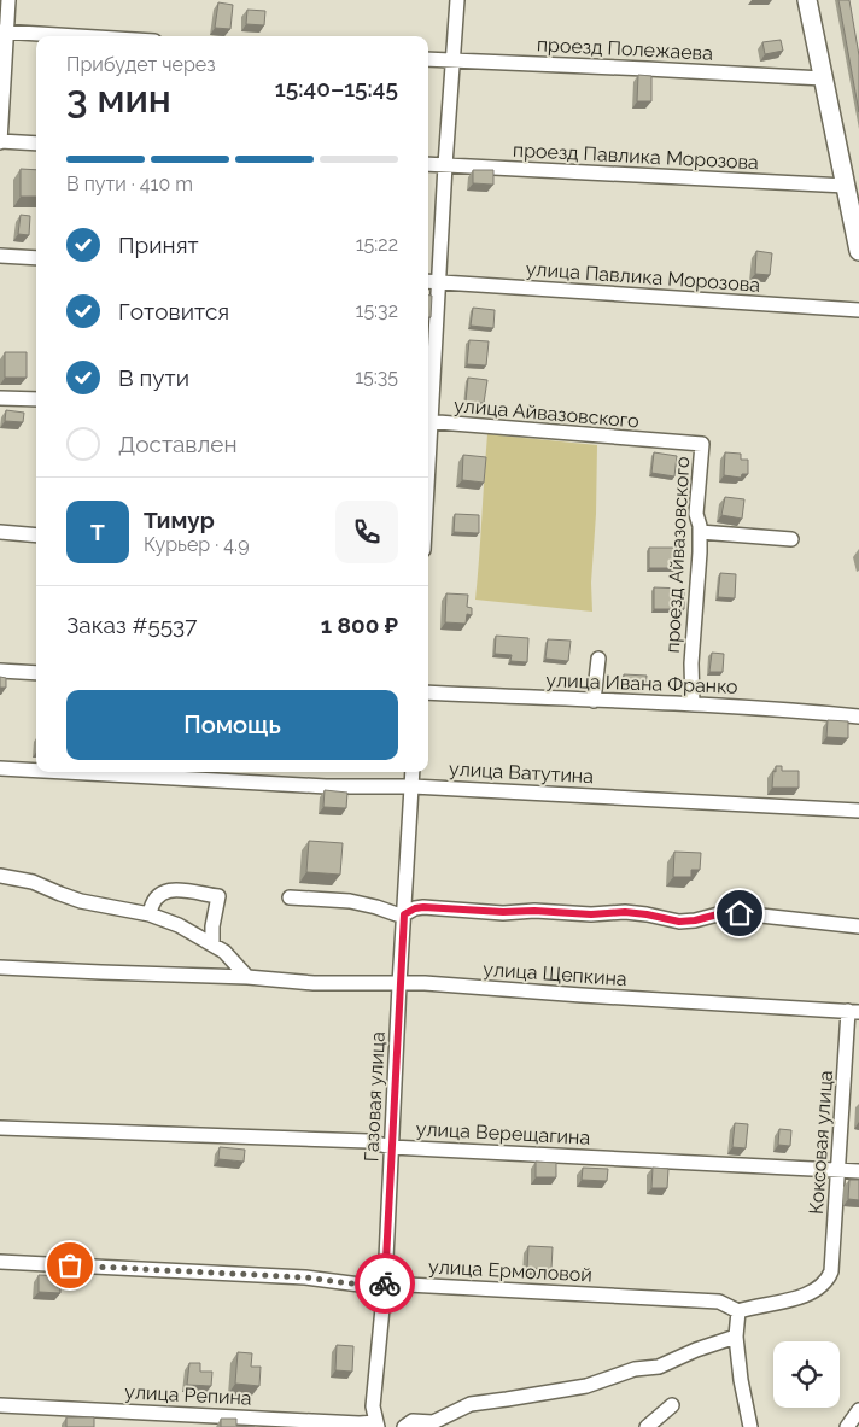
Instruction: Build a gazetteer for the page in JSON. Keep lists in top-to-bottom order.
{
  "streets": {
    "street": [
      "проезд Полежаева",
      "проезд Павлика Морозова",
      "улица Павлика Морозова",
      "улица Айвазовского",
      "проезд Айвазовского",
      "улица Ивана Франко",
      "улица Ватутина",
      "улица Щепкина",
      "Газовая улица",
      "улица Верещагина",
      "Коксовая улица",
      "улица Ермоловой",
      "улица Репина"
    ]
  },
  "crossings": [
    ["улица Айвазовского", "проезд Айвазовского"],
    ["проезд Айвазовского", "улица Ивана Франко"],
    ["улица Ватутина", "Газовая улица"],
    ["улица Щепкина", "Газовая улица"],
    ["улица Щепкина", "Коксовая улица"],
    ["Газовая улица", "улица Верещагина"],
    ["Газовая улица", "улица Ермоловой"],
    ["Газовая улица", "улица Репина"],
    ["улица Верещагина", "Коксовая улица"],
    ["Коксовая улица", "улица Ермоловой"]
  ],
  "page": {
    "heading": ["3 мин", "Прибудет через", "15:40–15:45"],
    "panel": [
      "Тимур",
      "Курьер · 4.9",
      "Заказ #5537",
      "1 800 ₽"
    ],
    "bar": "В пути · 410 m",
    "list": [
      ["Принят", "15:22"],
      ["Готовится", "15:32"],
      ["В пути", "15:35"],
      "Доставлен"
    ],
    "round": "Т",
    "buttons": "Помощь"
  }
}
